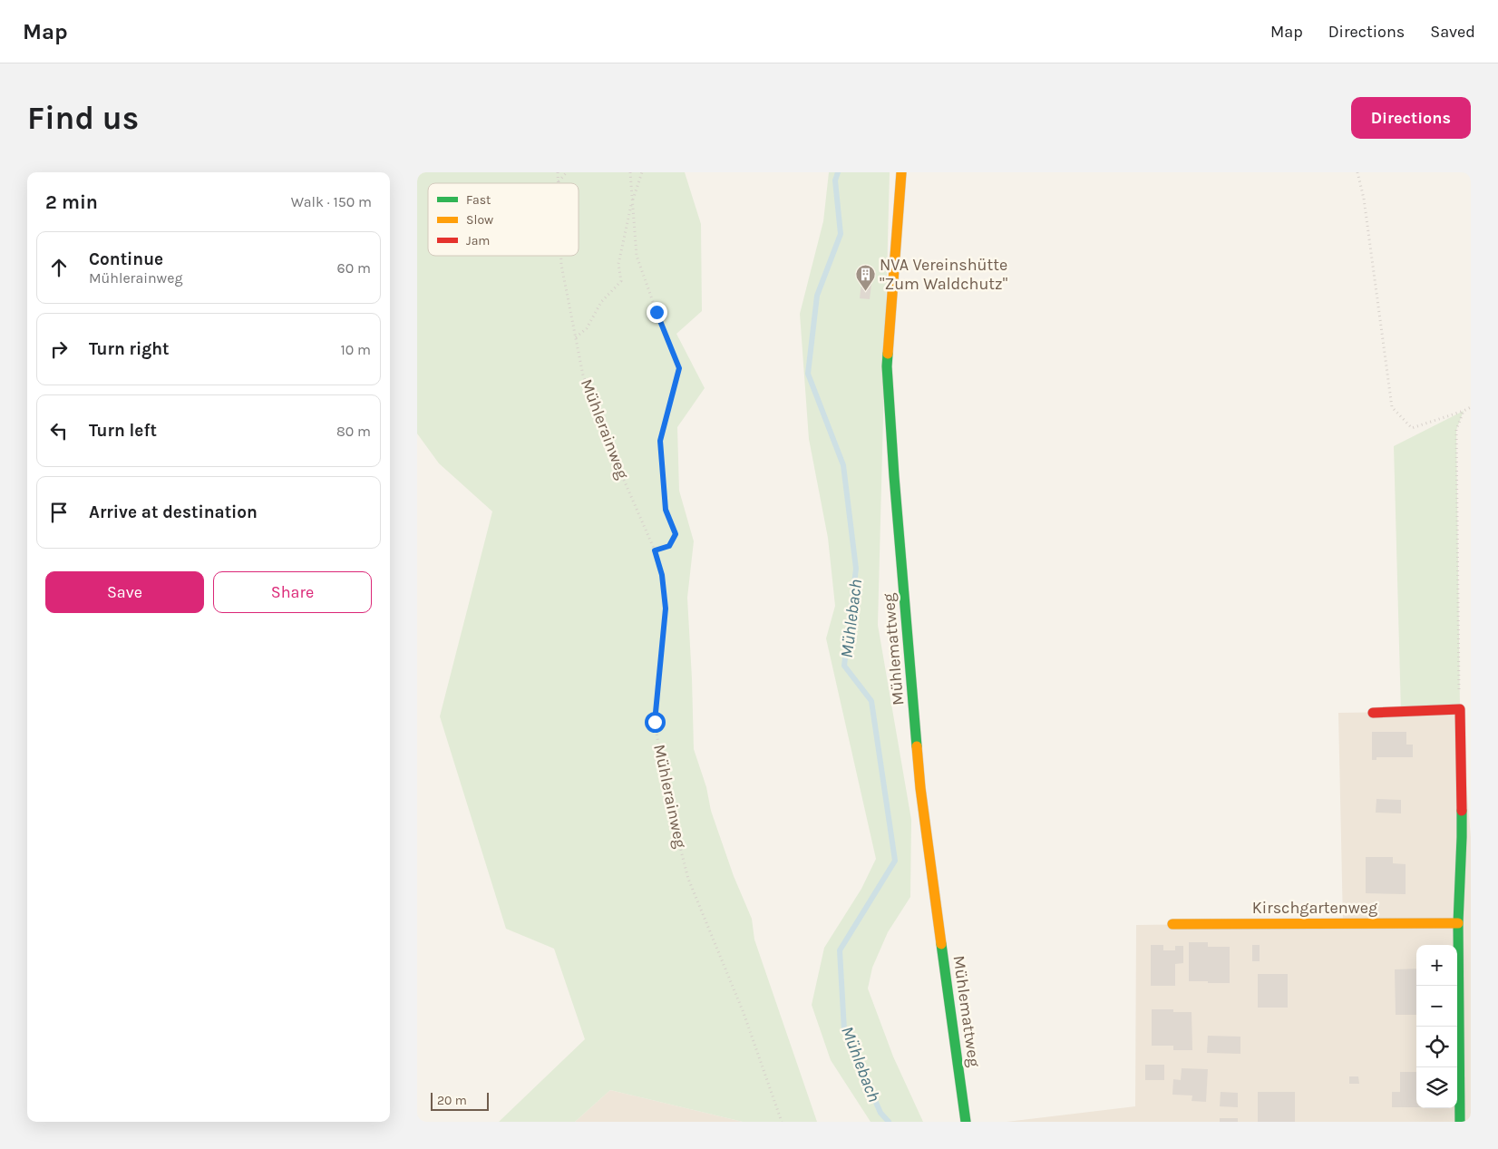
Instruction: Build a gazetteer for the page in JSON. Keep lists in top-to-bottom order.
{
  "streets": {
    "street": ["Mühlemattweg", "Kirschgartenweg"],
    "path": ["Mühlerainweg"]
  },
  "water": ["Mühlebach"],
  "places": {
    "building": ["NVA Vereinshütte \"Zum Waldchutz\""]
  },
  "legend": ["Fast", "Slow", "Jam"],
  "scale_bar": "20 m",
  "page": {
    "header": "Map",
    "nav": ["Map", "Directions", "Saved"],
    "buttons": [
      "Directions",
      ["Save", "Share"]
    ],
    "title": "Find us",
    "heading": ["2 min", "Walk · 150 m"],
    "list": [
      ["Continue", "Mühlerainweg", "60 m"],
      ["Turn right", "10 m"],
      ["Turn left", "80 m"],
      "Arrive at destination"
    ],
    "map_buttons": ["+", "−"],
    "scale": "20 m"
  }
}
